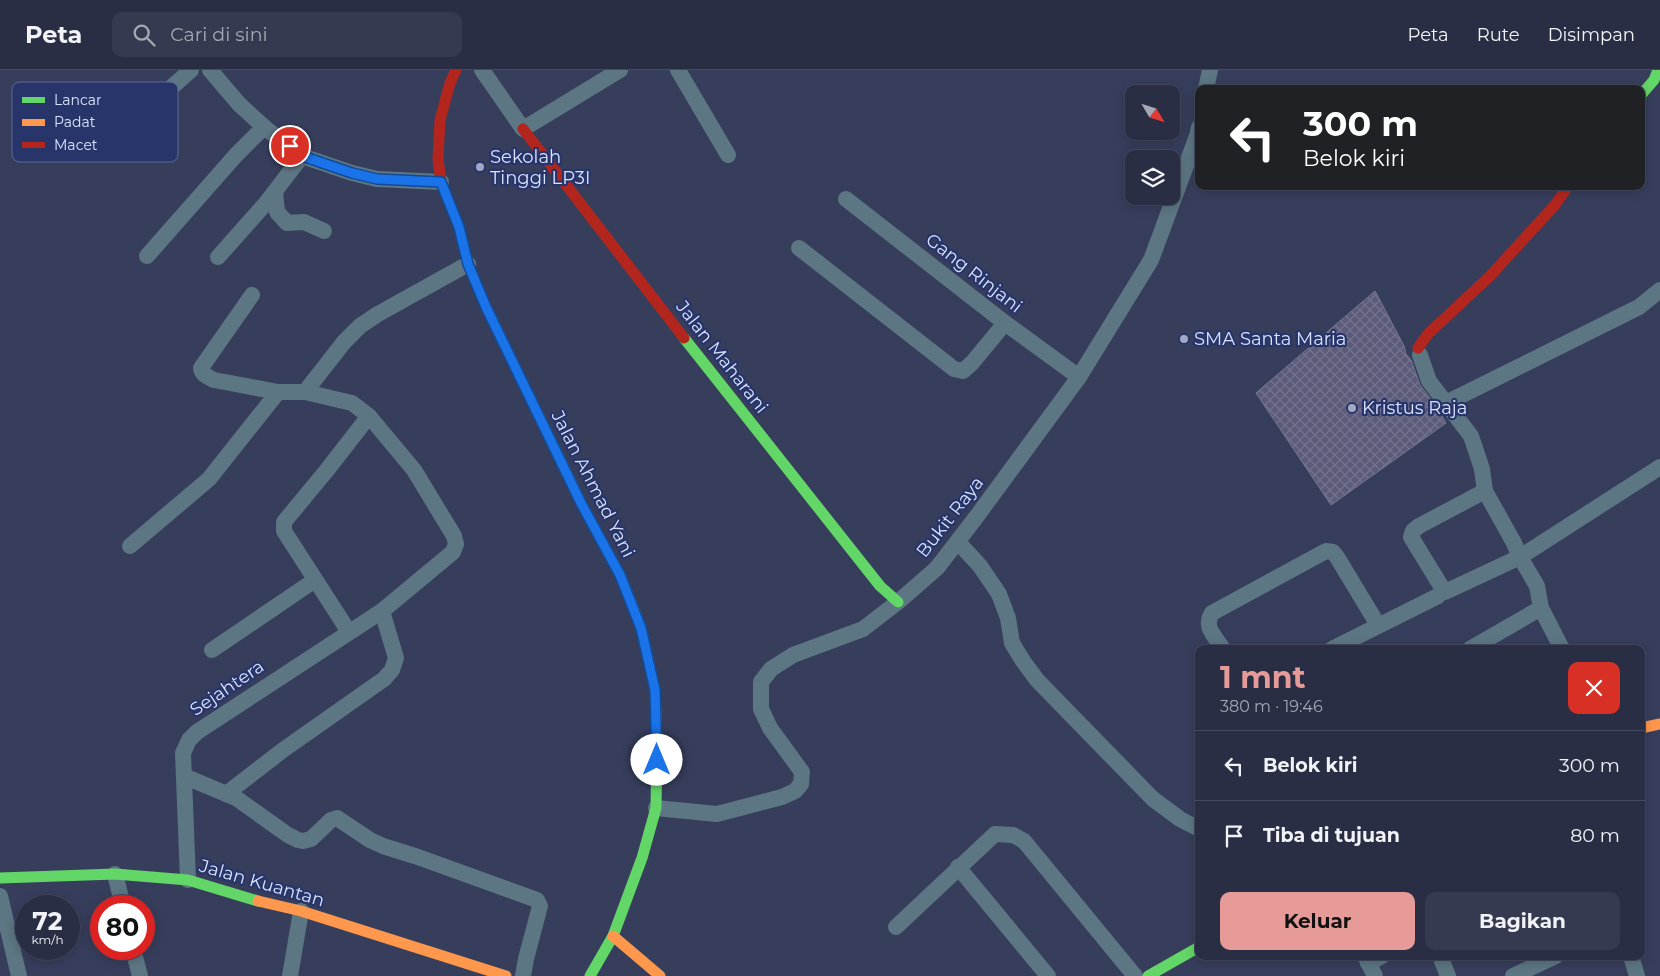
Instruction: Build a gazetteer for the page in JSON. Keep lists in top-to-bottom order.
{
  "streets": {
    "main road": ["Jalan Maharani", "Jalan Ahmad Yani", "Jalan Kuantan"],
    "street": ["Gang Rinjani", "Bukit Raya", "Sejahtera"]
  },
  "crossings": [
    ["Gang Rinjani", "Bukit Raya"],
    ["Jalan Maharani", "Bukit Raya"],
    ["Jalan Ahmad Yani", "Bukit Raya"],
    ["Sejahtera", "Jalan Kuantan"]
  ],
  "places": ["Sekolah Tinggi LP3I", "SMA Santa Maria", "Kristus Raja"],
  "legend": ["Lancar", "Padat", "Macet"],
  "north": "bottom right",
  "page": {
    "header": "Peta",
    "search": "Cari di sini",
    "nav": ["Peta", "Rute", "Disimpan"],
    "turn": ["300 m", "Belok kiri"],
    "heading": ["1 mnt", "380 m · 19:46"],
    "list": [
      {
        "name": "Belok kiri",
        "value": "300 m"
      },
      {
        "name": "Tiba di tujuan",
        "value": "80 m"
      }
    ],
    "buttons": ["Keluar", "Bagikan"],
    "speed": "72 km/h",
    "limit": "80"
  }
}
